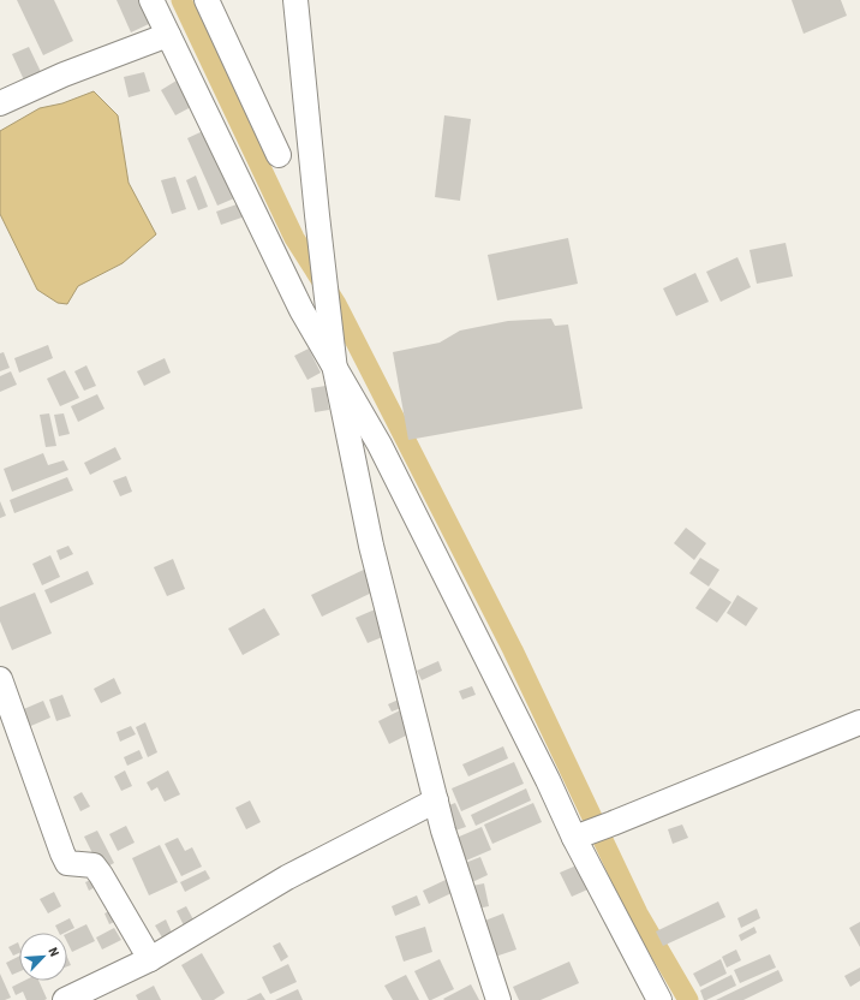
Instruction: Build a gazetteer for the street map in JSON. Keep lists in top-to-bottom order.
{
  "north": "top right"
}
